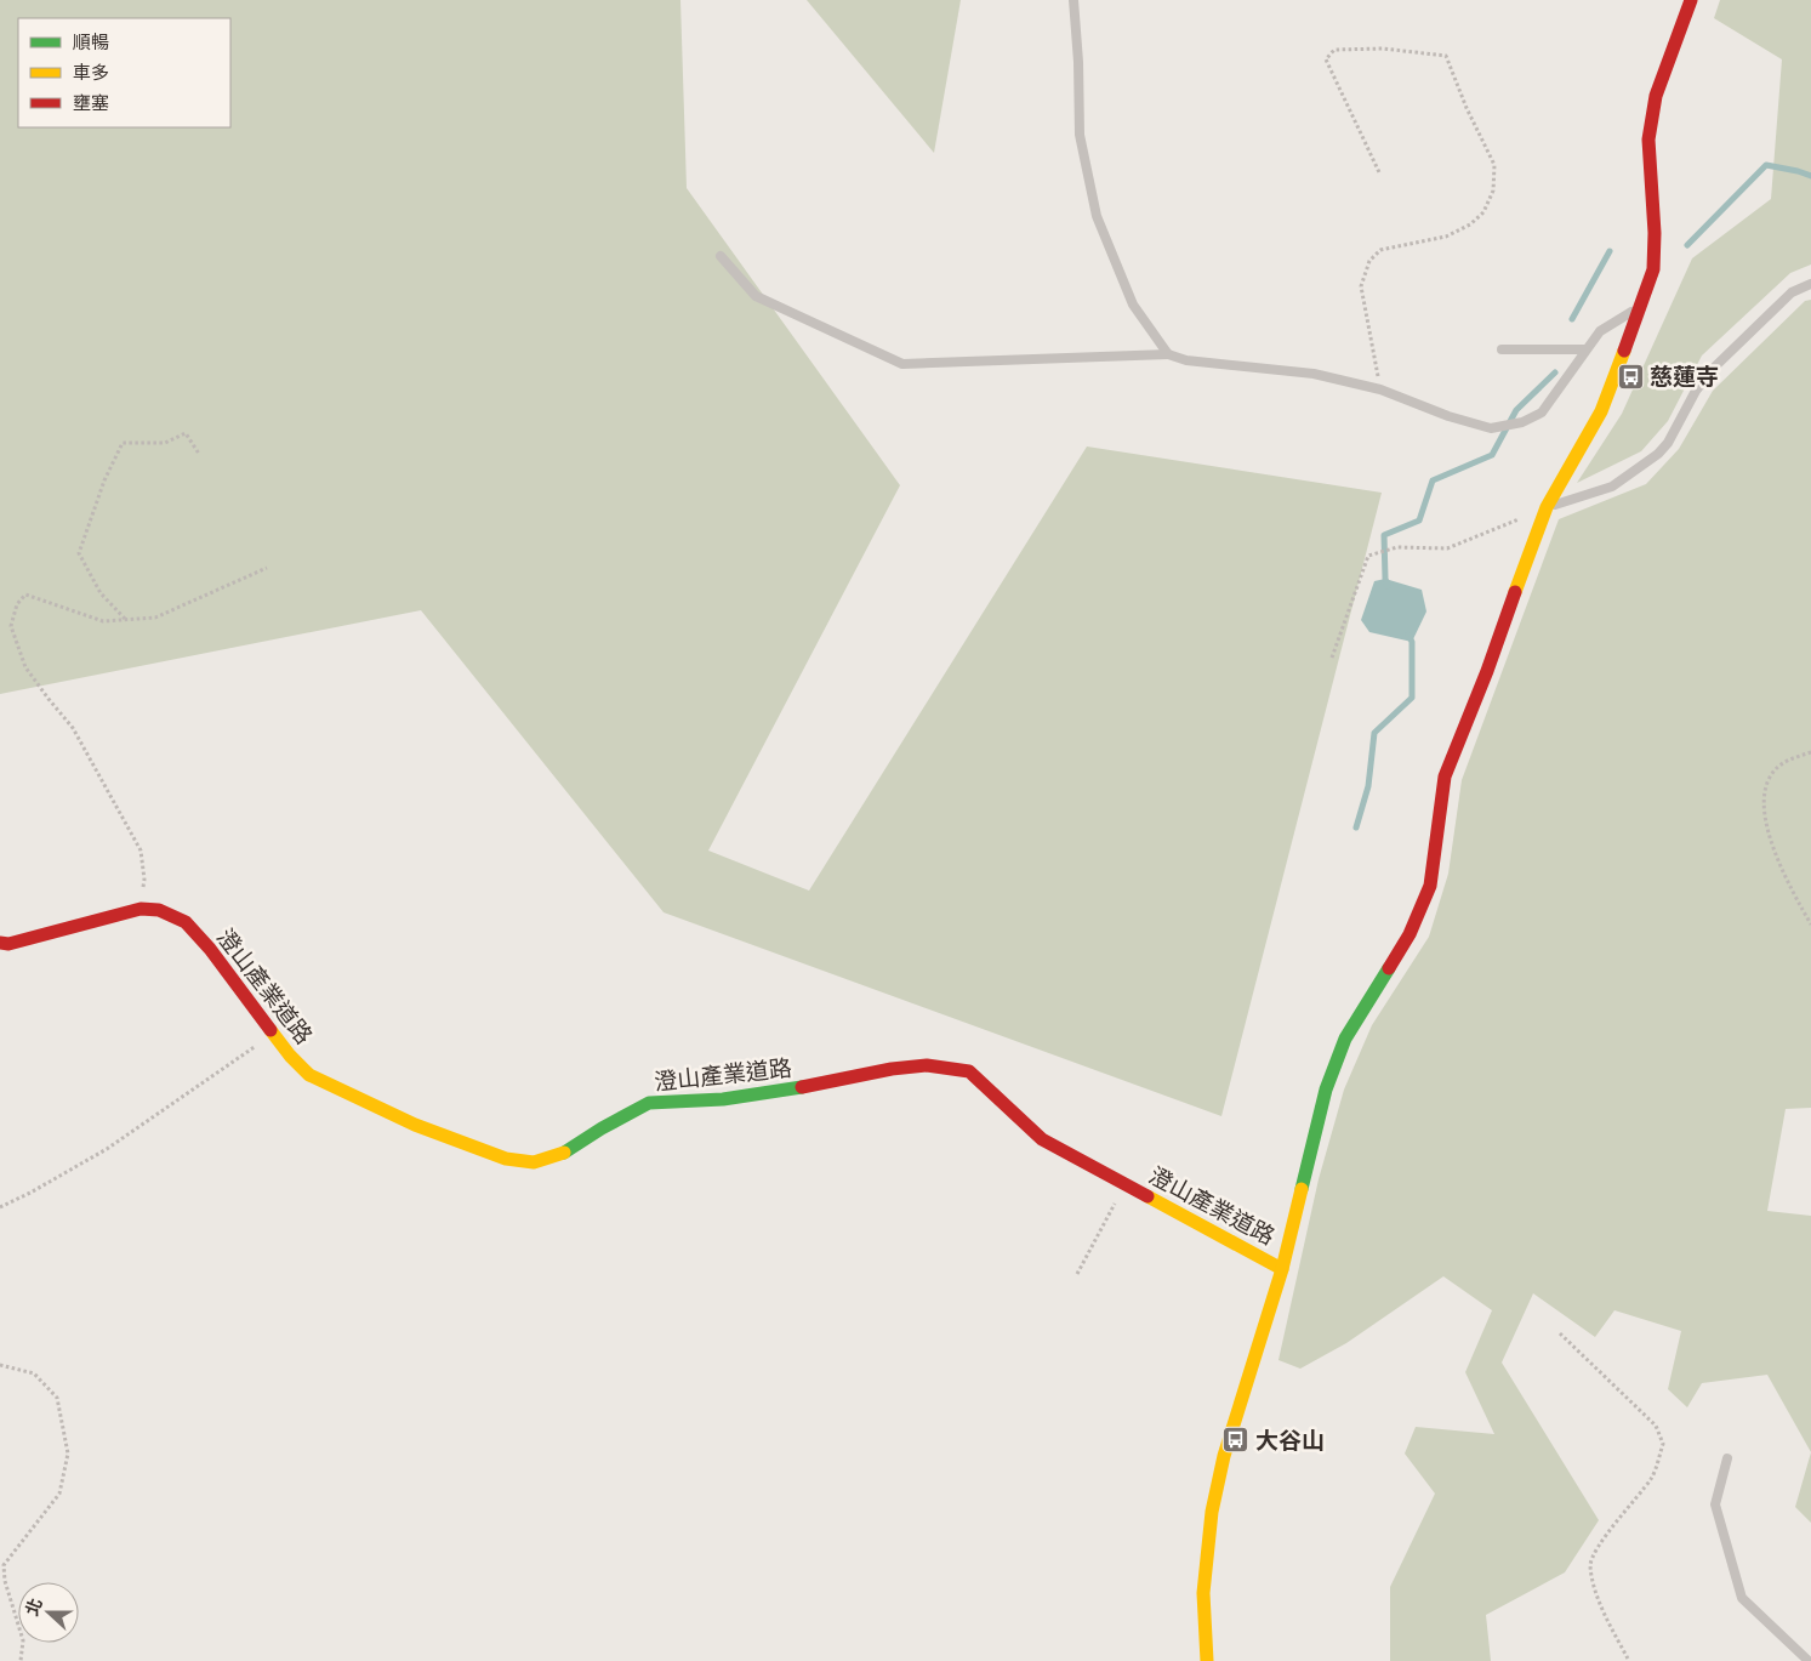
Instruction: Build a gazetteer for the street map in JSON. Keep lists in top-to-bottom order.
{
  "streets": {
    "street": ["澄山產業道路"]
  },
  "places": {
    "bus stop": ["慈蓮寺", "大谷山"]
  },
  "legend": ["順暢", "車多", "壅塞"],
  "north": "left"
}
